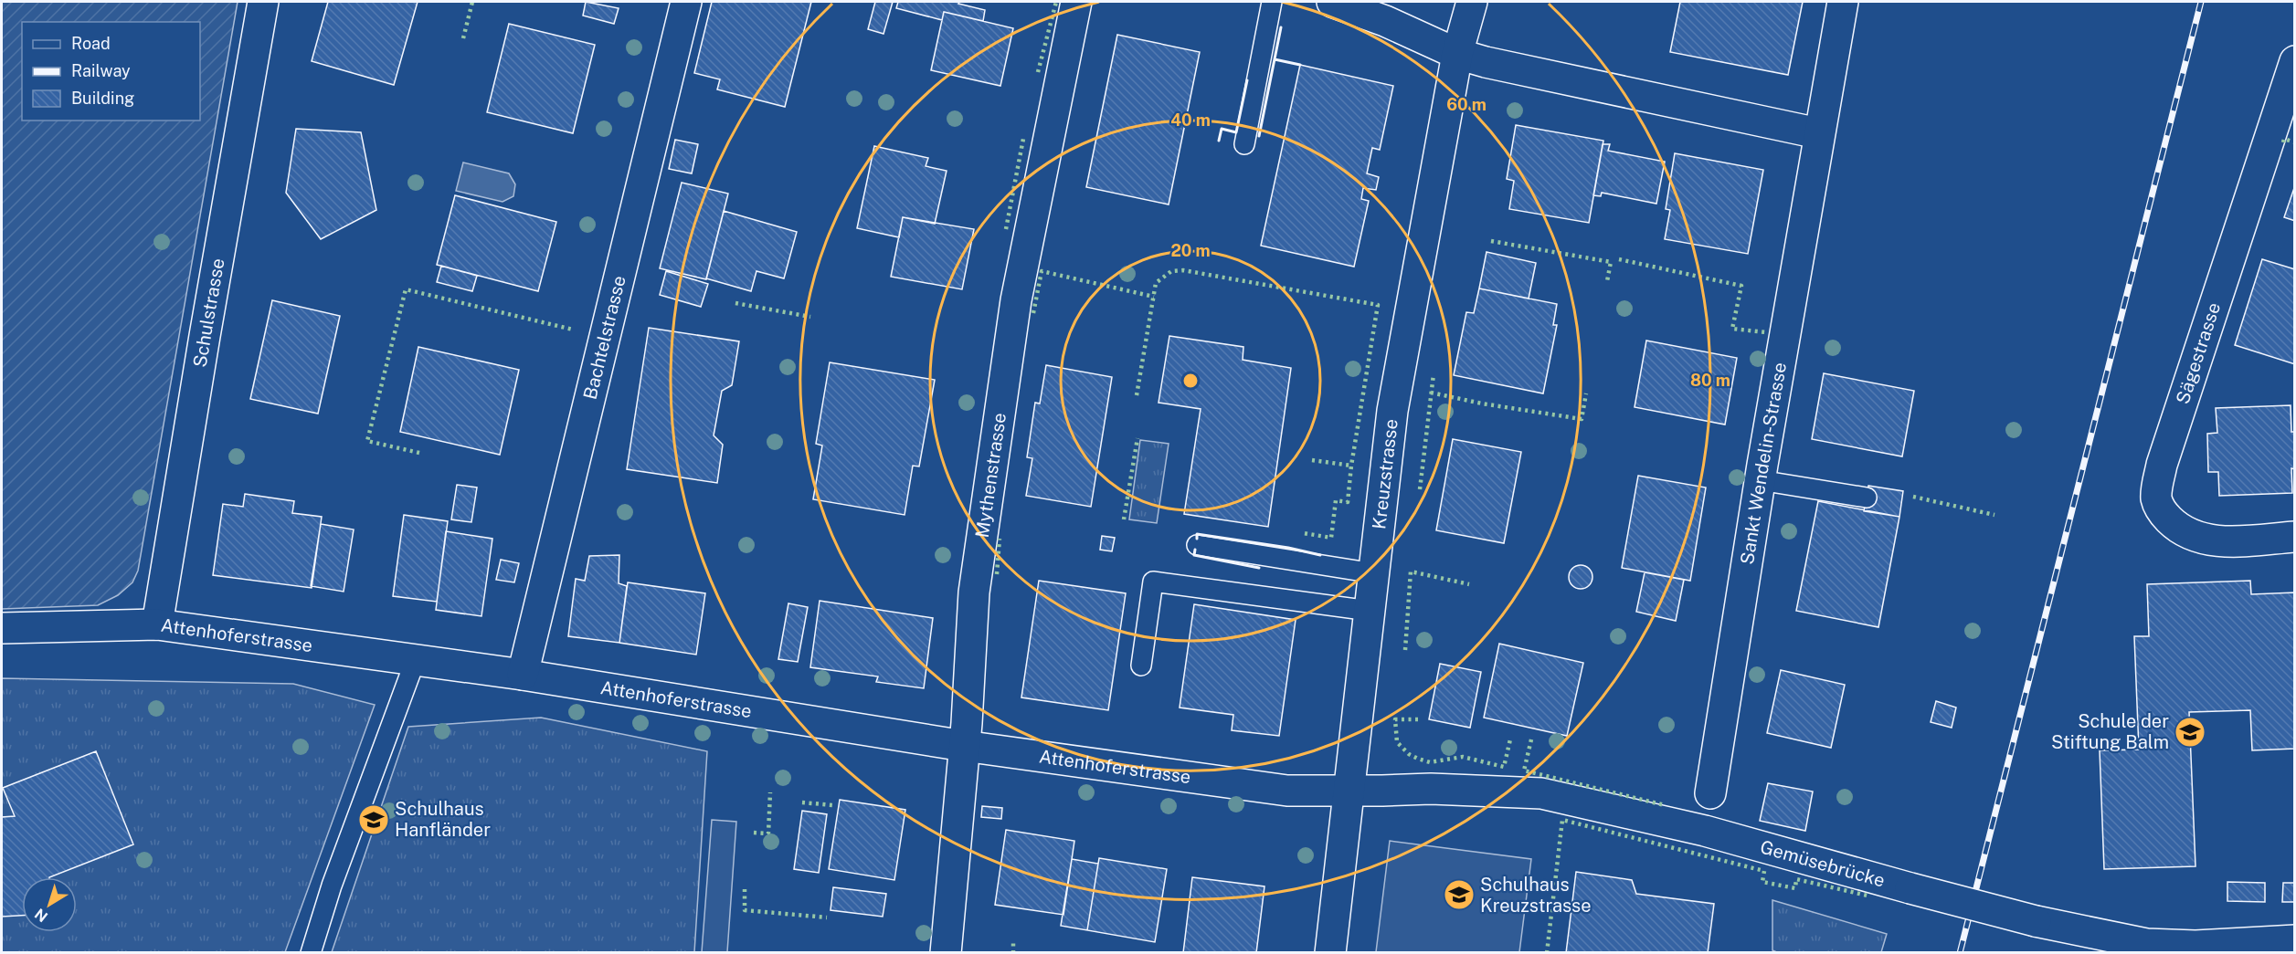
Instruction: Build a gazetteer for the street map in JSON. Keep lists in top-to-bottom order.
{
  "streets": {
    "street": [
      "Schulstrasse",
      "Bachtelstrasse",
      "Sägestrasse",
      "Sankt Wendelin-Strasse",
      "Mythenstrasse",
      "Kreuzstrasse",
      "Attenhoferstrasse",
      "Gemüsebrücke"
    ]
  },
  "crossings": [
    ["Schulstrasse", "Attenhoferstrasse"],
    ["Bachtelstrasse", "Attenhoferstrasse"],
    ["Mythenstrasse", "Attenhoferstrasse"],
    ["Kreuzstrasse", "Attenhoferstrasse"],
    ["Kreuzstrasse", "Gemüsebrücke"],
    ["Attenhoferstrasse", "Gemüsebrücke"]
  ],
  "places": {
    "school or university": ["Schule der Stiftung Balm", "Schulhaus Hanfländer", "Schulhaus Kreuzstrasse"]
  },
  "legend": ["Road", "Railway", "Building"],
  "north": "bottom left",
  "rings": [
    "60 m",
    "40 m",
    "20 m",
    "80 m"
  ]
}
